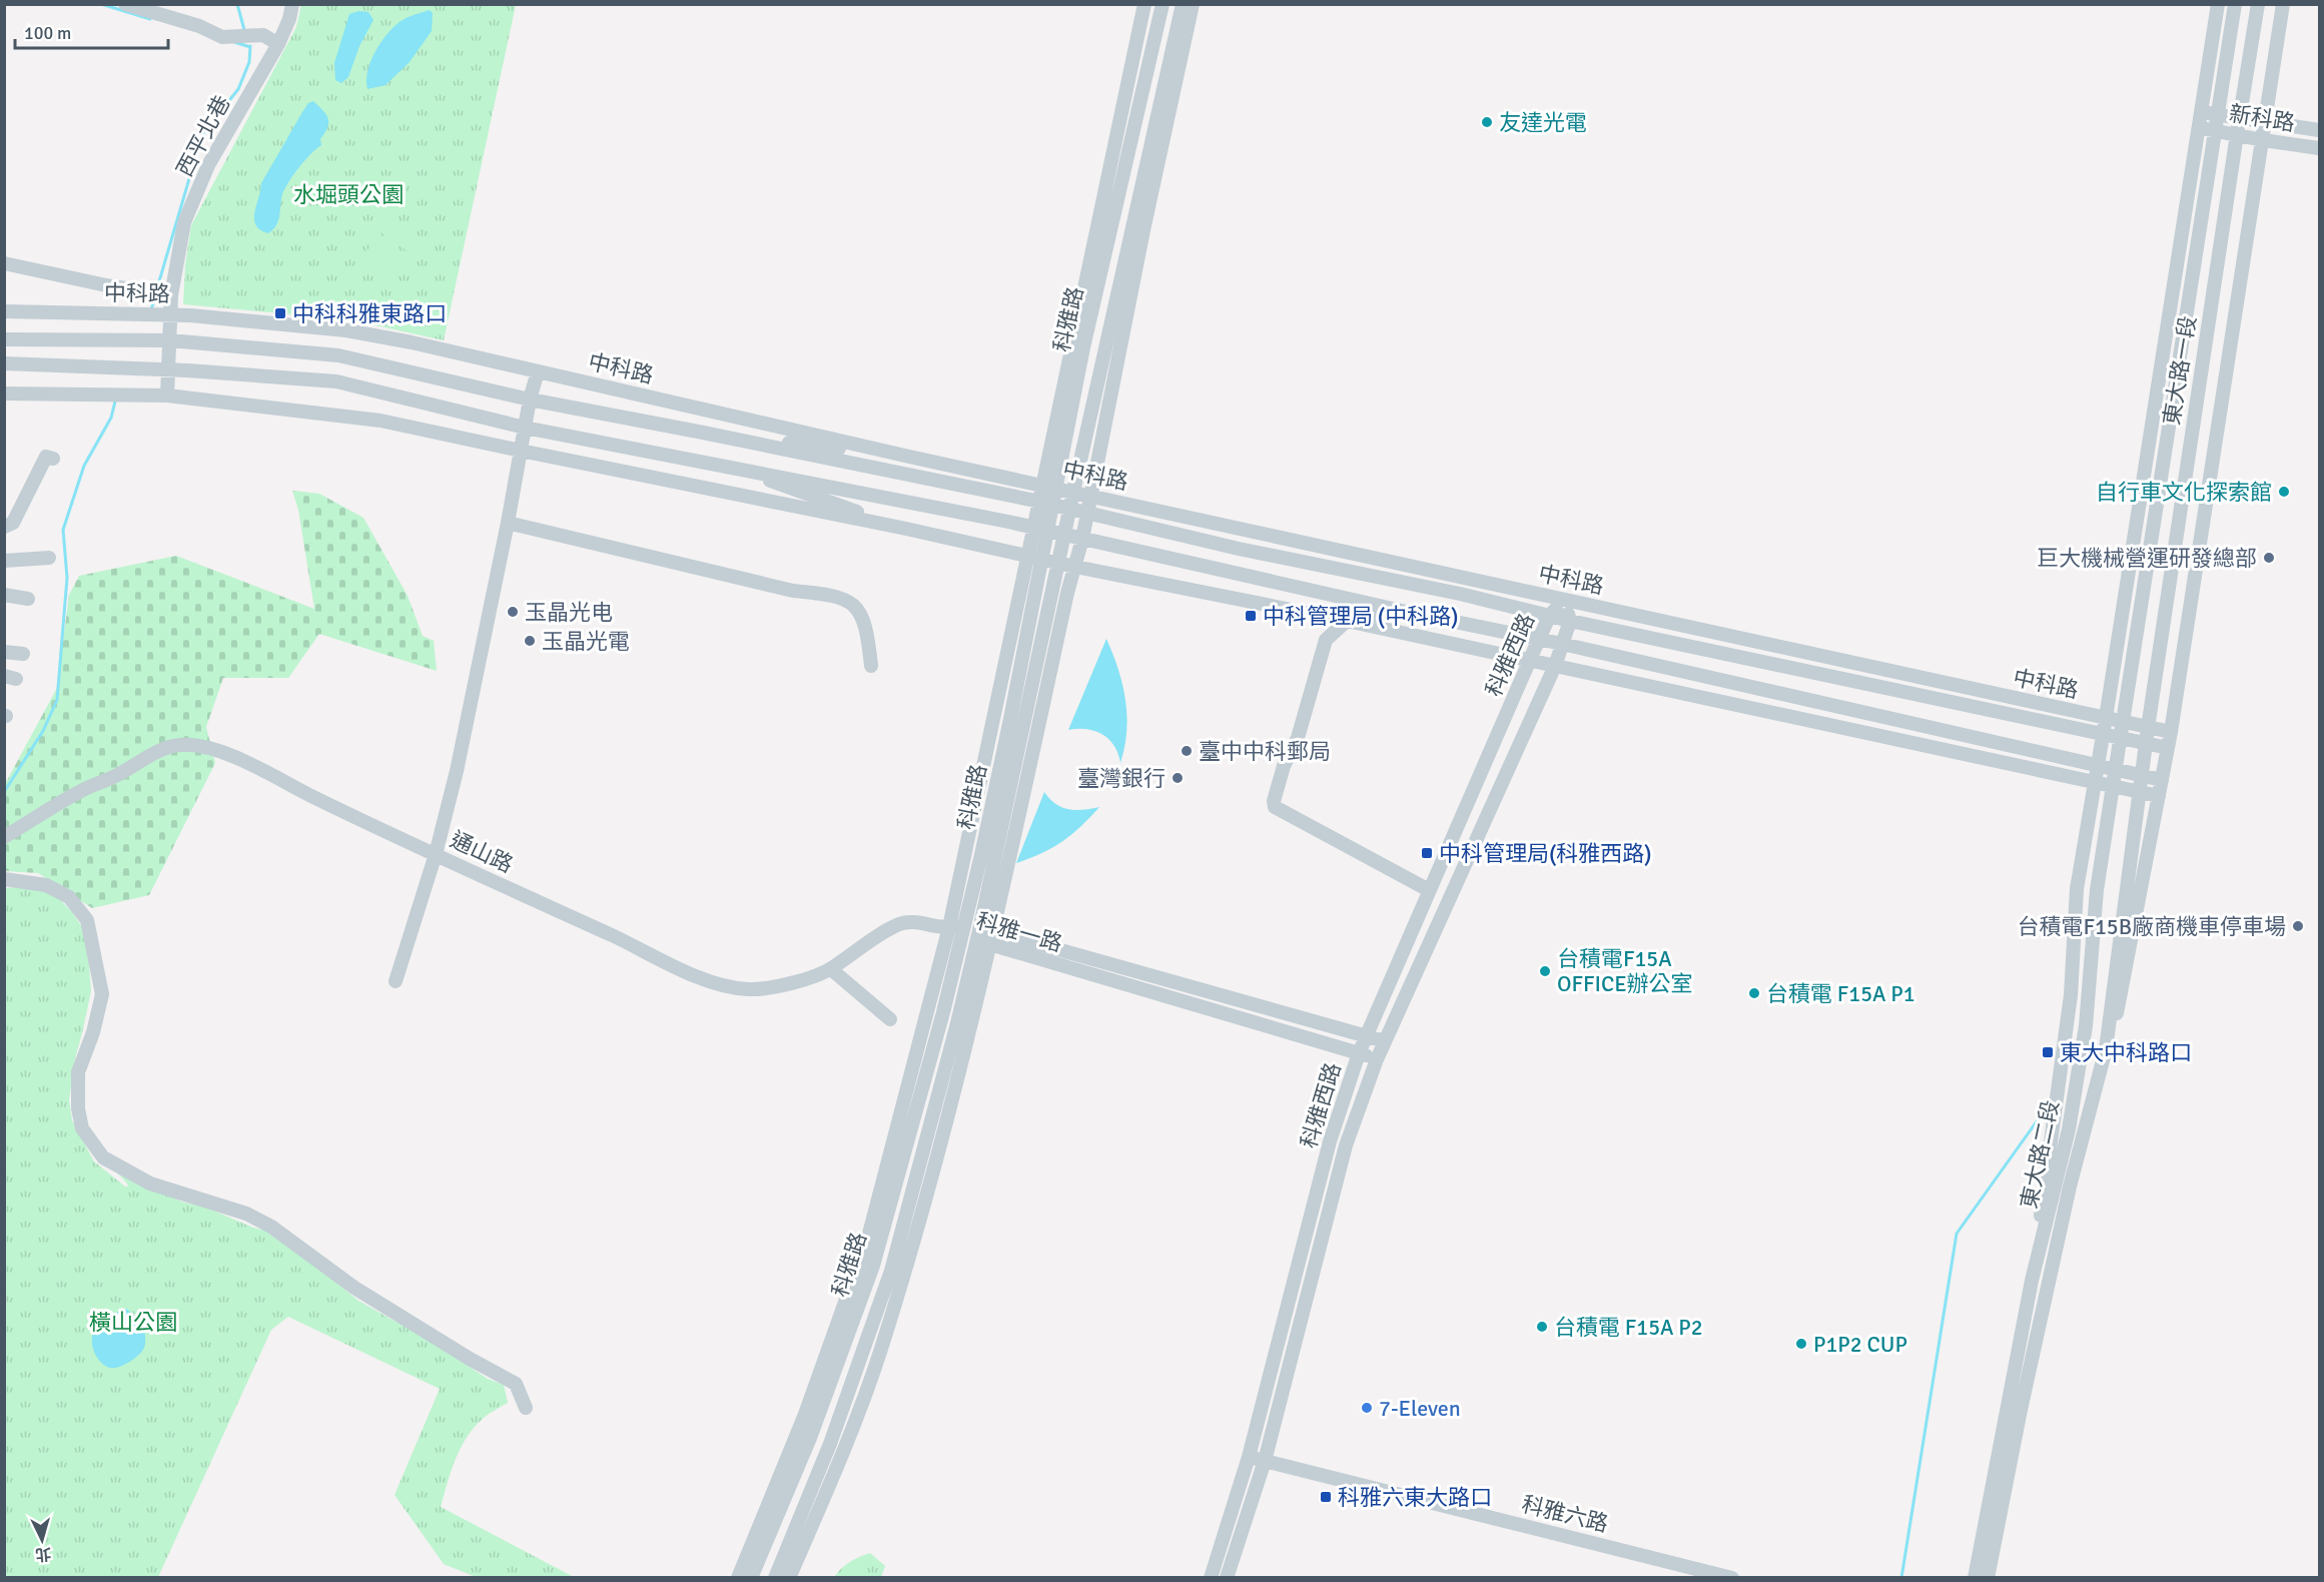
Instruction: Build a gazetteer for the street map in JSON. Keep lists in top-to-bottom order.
{
  "streets": {
    "street": [
      "新科路",
      "西平北巷",
      "中科路",
      "科雅路",
      "東大路一段",
      "科雅西路",
      "通山路",
      "科雅一路",
      "東大路二段",
      "科雅六路"
    ]
  },
  "crossings": [
    ["新科路", "東大路一段"],
    ["西平北巷", "中科路"],
    ["中科路", "科雅路"],
    ["中科路", "東大路一段"],
    ["中科路", "科雅西路"],
    ["中科路", "東大路二段"],
    ["科雅路", "通山路"],
    ["科雅路", "科雅一路"],
    ["東大路一段", "東大路二段"],
    ["科雅西路", "科雅一路"],
    ["科雅西路", "科雅六路"],
    ["通山路", "科雅一路"]
  ],
  "parks": ["水堀頭公園", "橫山公園"],
  "places": {
    "other": [
      "友達光電",
      "自行車文化探索館",
      "巨大機械營運研發總部",
      "玉晶光电",
      "玉晶光電",
      "臺中中科郵局",
      "臺灣銀行",
      "台積電F15B廠商機車停車場",
      "台積電F15A OFFICE辦公室",
      "台積電 F15A P1",
      "台積電 F15A P2",
      "P1P2 CUP",
      "7-Eleven"
    ],
    "transit": [
      "中科科雅東路口",
      "中科管理局 (中科路)",
      "中科管理局(科雅西路)",
      "東大中科路口",
      "科雅六東大路口"
    ]
  },
  "scale_bar": "100 m",
  "north": "bottom"
}
